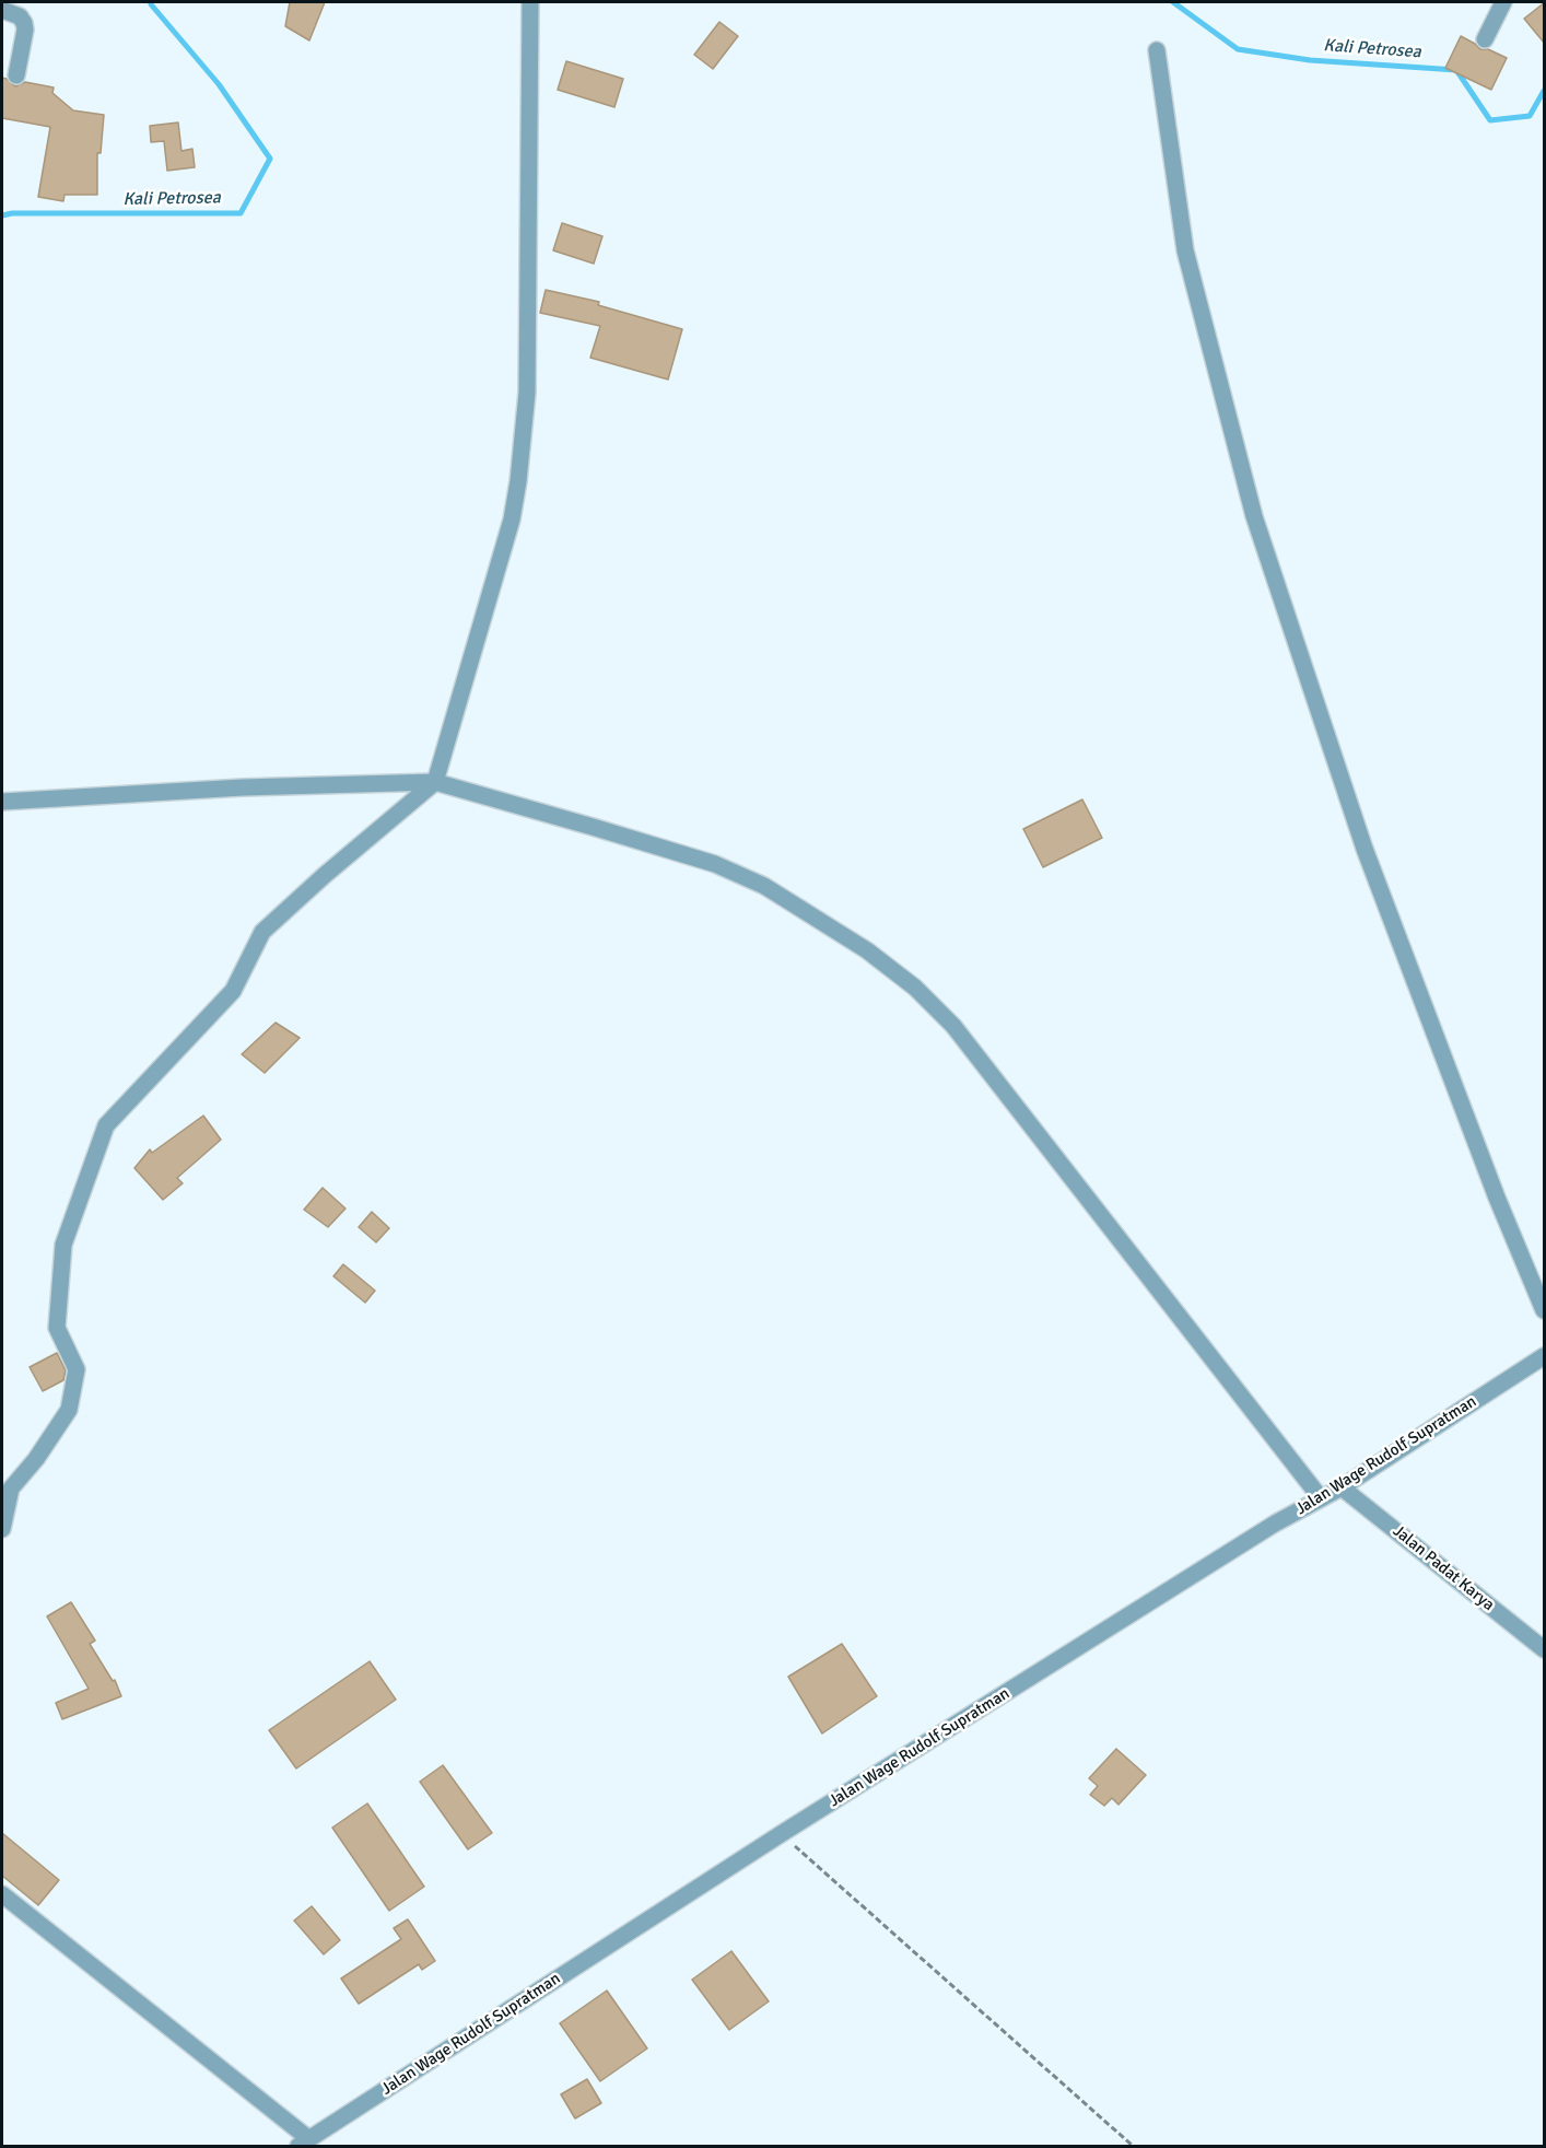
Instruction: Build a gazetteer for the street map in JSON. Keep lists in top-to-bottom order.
{
  "streets": {
    "street": ["Jalan Wage Rudolf Supratman", "Jalan Padat Karya"]
  },
  "crossings": [
    ["Jalan Wage Rudolf Supratman", "Jalan Padat Karya"]
  ],
  "water": ["Kali Petrosea"]
}
